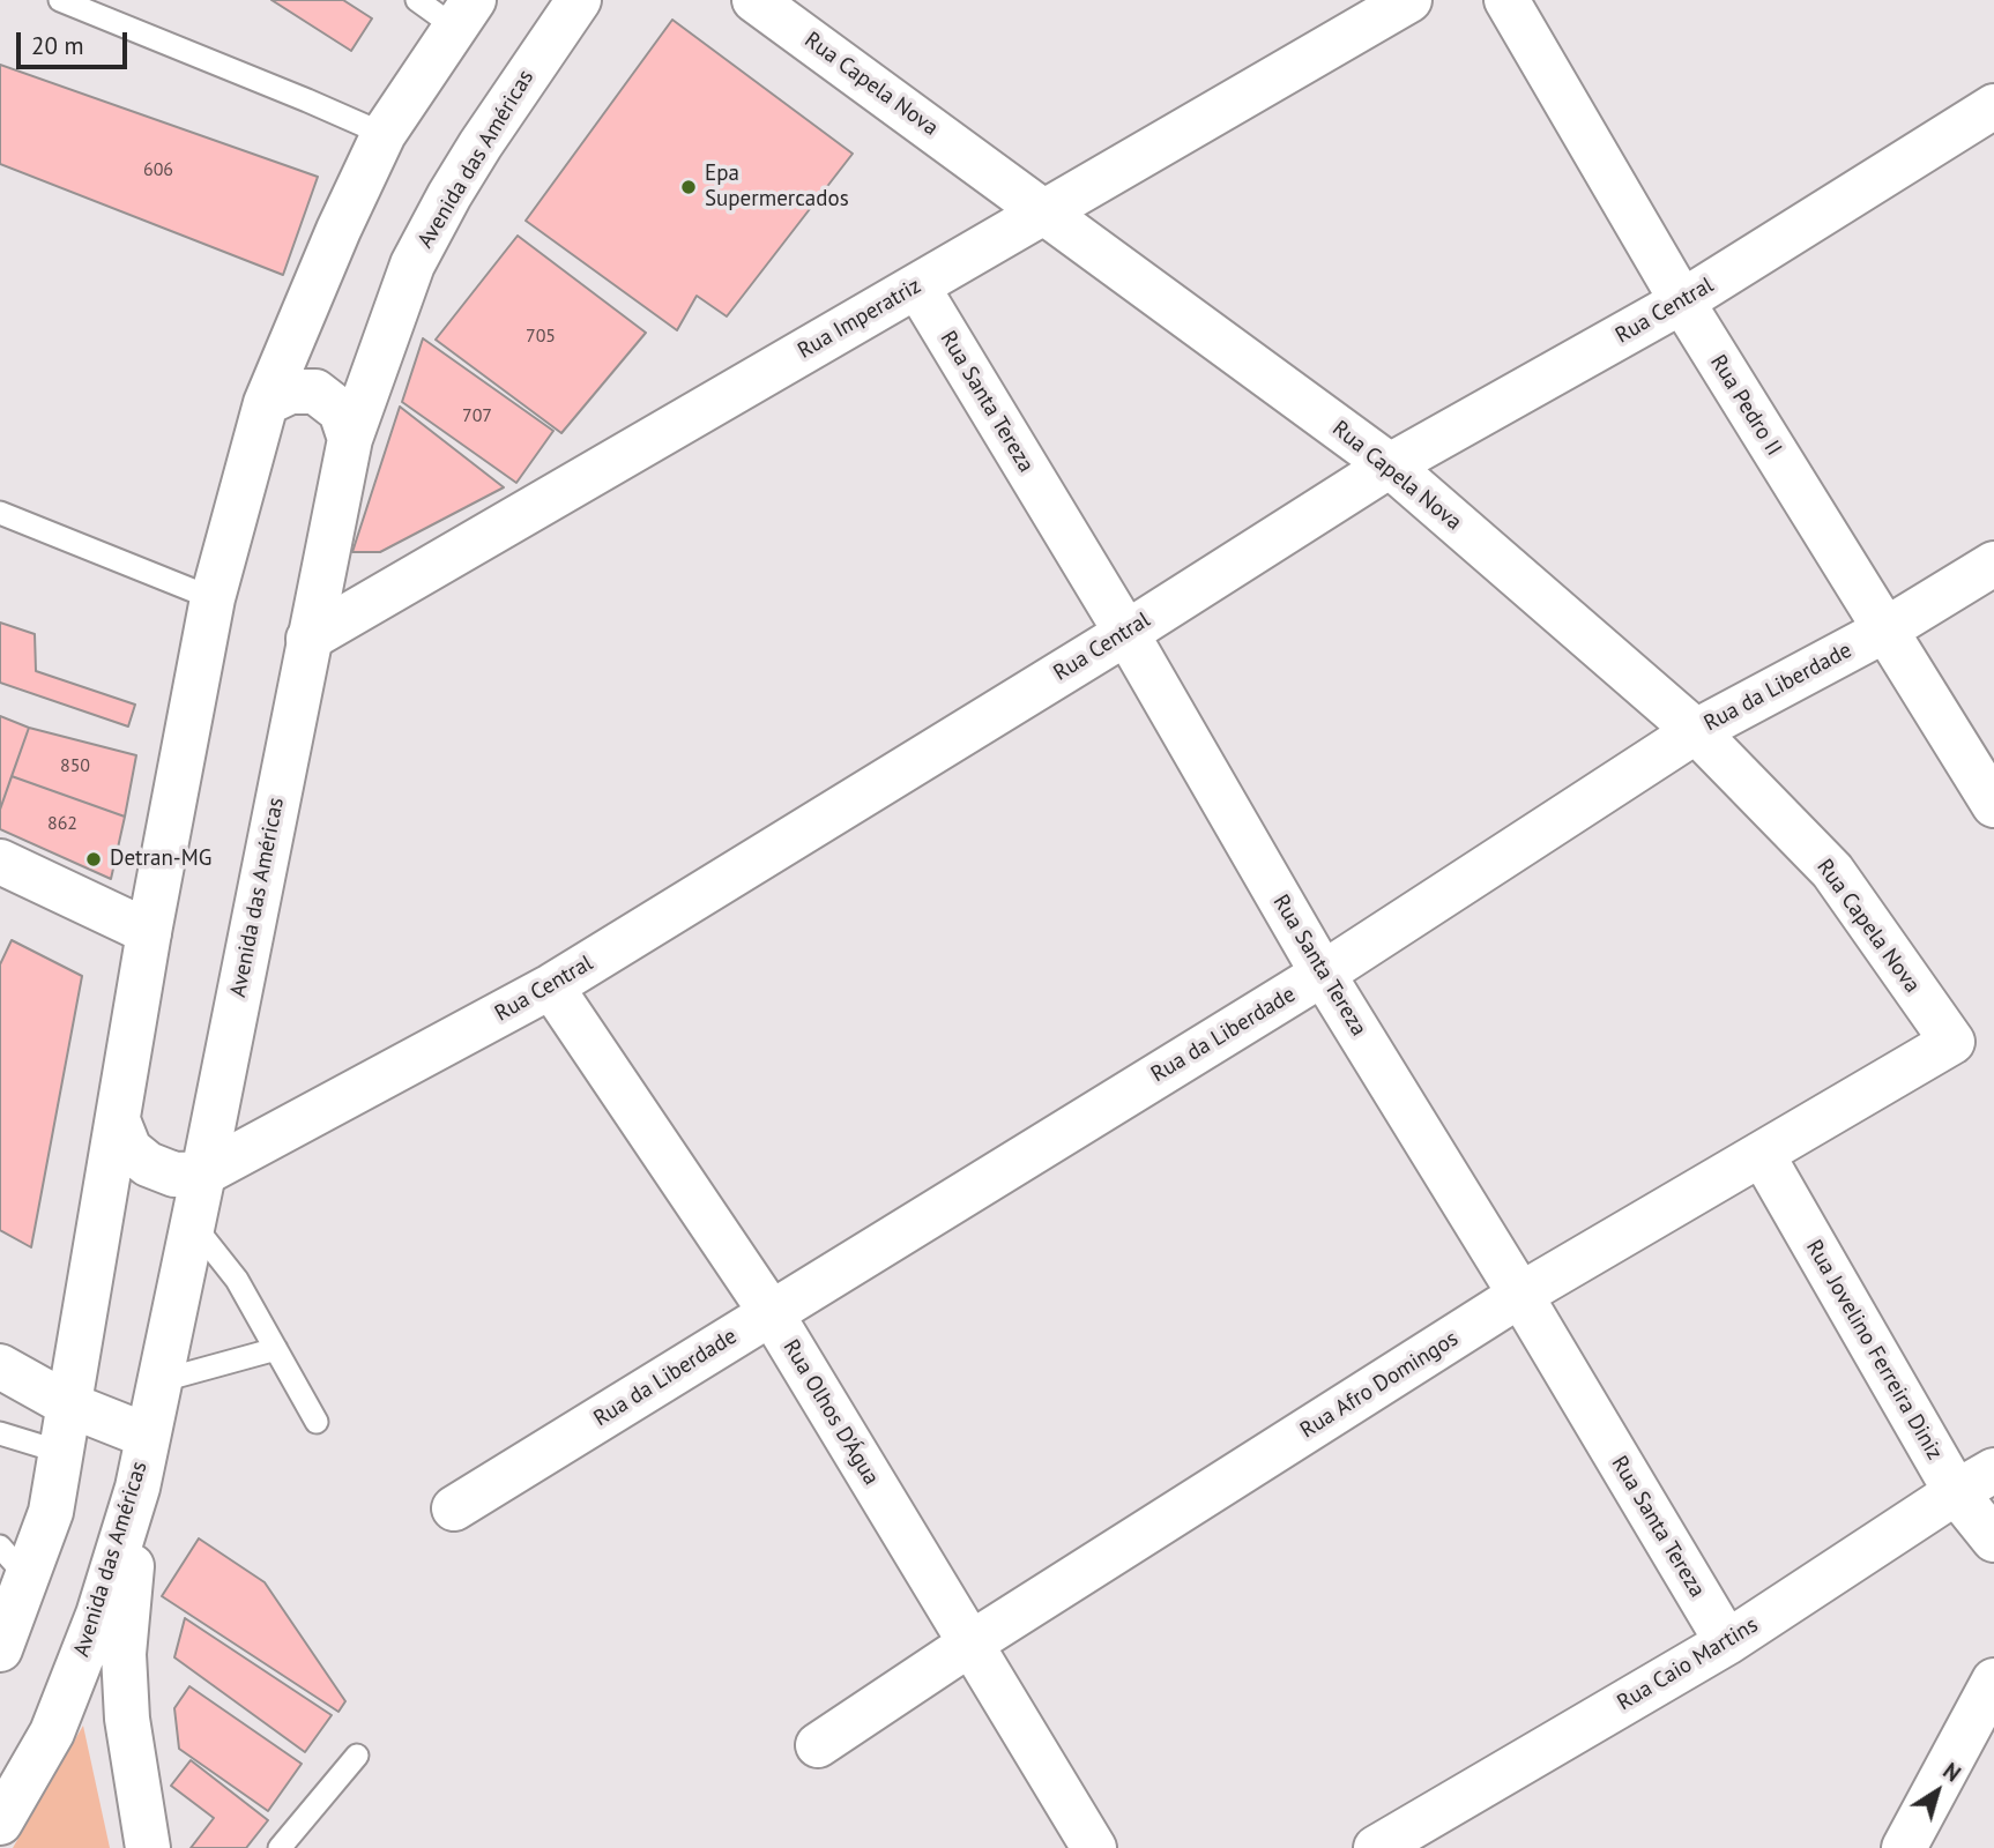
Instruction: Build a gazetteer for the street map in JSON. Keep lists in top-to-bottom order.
{
  "streets": {
    "street": [
      "Rua Capela Nova",
      "Avenida das Américas",
      "Rua Central",
      "Rua Imperatriz",
      "Rua Santa Tereza",
      "Rua Pedro II",
      "Rua da Liberdade",
      "Rua Jovelino Ferreira Diniz",
      "Rua Afro Domingos",
      "Rua Olhos D'Água",
      "Rua Caio Martins"
    ]
  },
  "crossings": [
    ["Rua Capela Nova", "Rua Central"],
    ["Rua Capela Nova", "Rua Imperatriz"],
    ["Rua Capela Nova", "Rua da Liberdade"],
    ["Rua Capela Nova", "Rua Afro Domingos"],
    ["Avenida das Américas", "Rua Central"],
    ["Avenida das Américas", "Rua Imperatriz"],
    ["Rua Central", "Rua Santa Tereza"],
    ["Rua Central", "Rua Pedro II"],
    ["Rua Central", "Rua Olhos D'Água"],
    ["Rua Imperatriz", "Rua Santa Tereza"],
    ["Rua Santa Tereza", "Rua da Liberdade"],
    ["Rua Santa Tereza", "Rua Afro Domingos"],
    ["Rua Santa Tereza", "Rua Caio Martins"],
    ["Rua Pedro II", "Rua da Liberdade"],
    ["Rua da Liberdade", "Rua Olhos D'Água"],
    ["Rua Jovelino Ferreira Diniz", "Rua Afro Domingos"],
    ["Rua Jovelino Ferreira Diniz", "Rua Caio Martins"],
    ["Rua Afro Domingos", "Rua Olhos D'Água"]
  ],
  "places": ["Epa Supermercados", "Detran-MG"],
  "house_numbers": [
    "606",
    "705",
    "707",
    "850",
    "862"
  ],
  "scale_bar": "20 m",
  "north": "top right"
}
